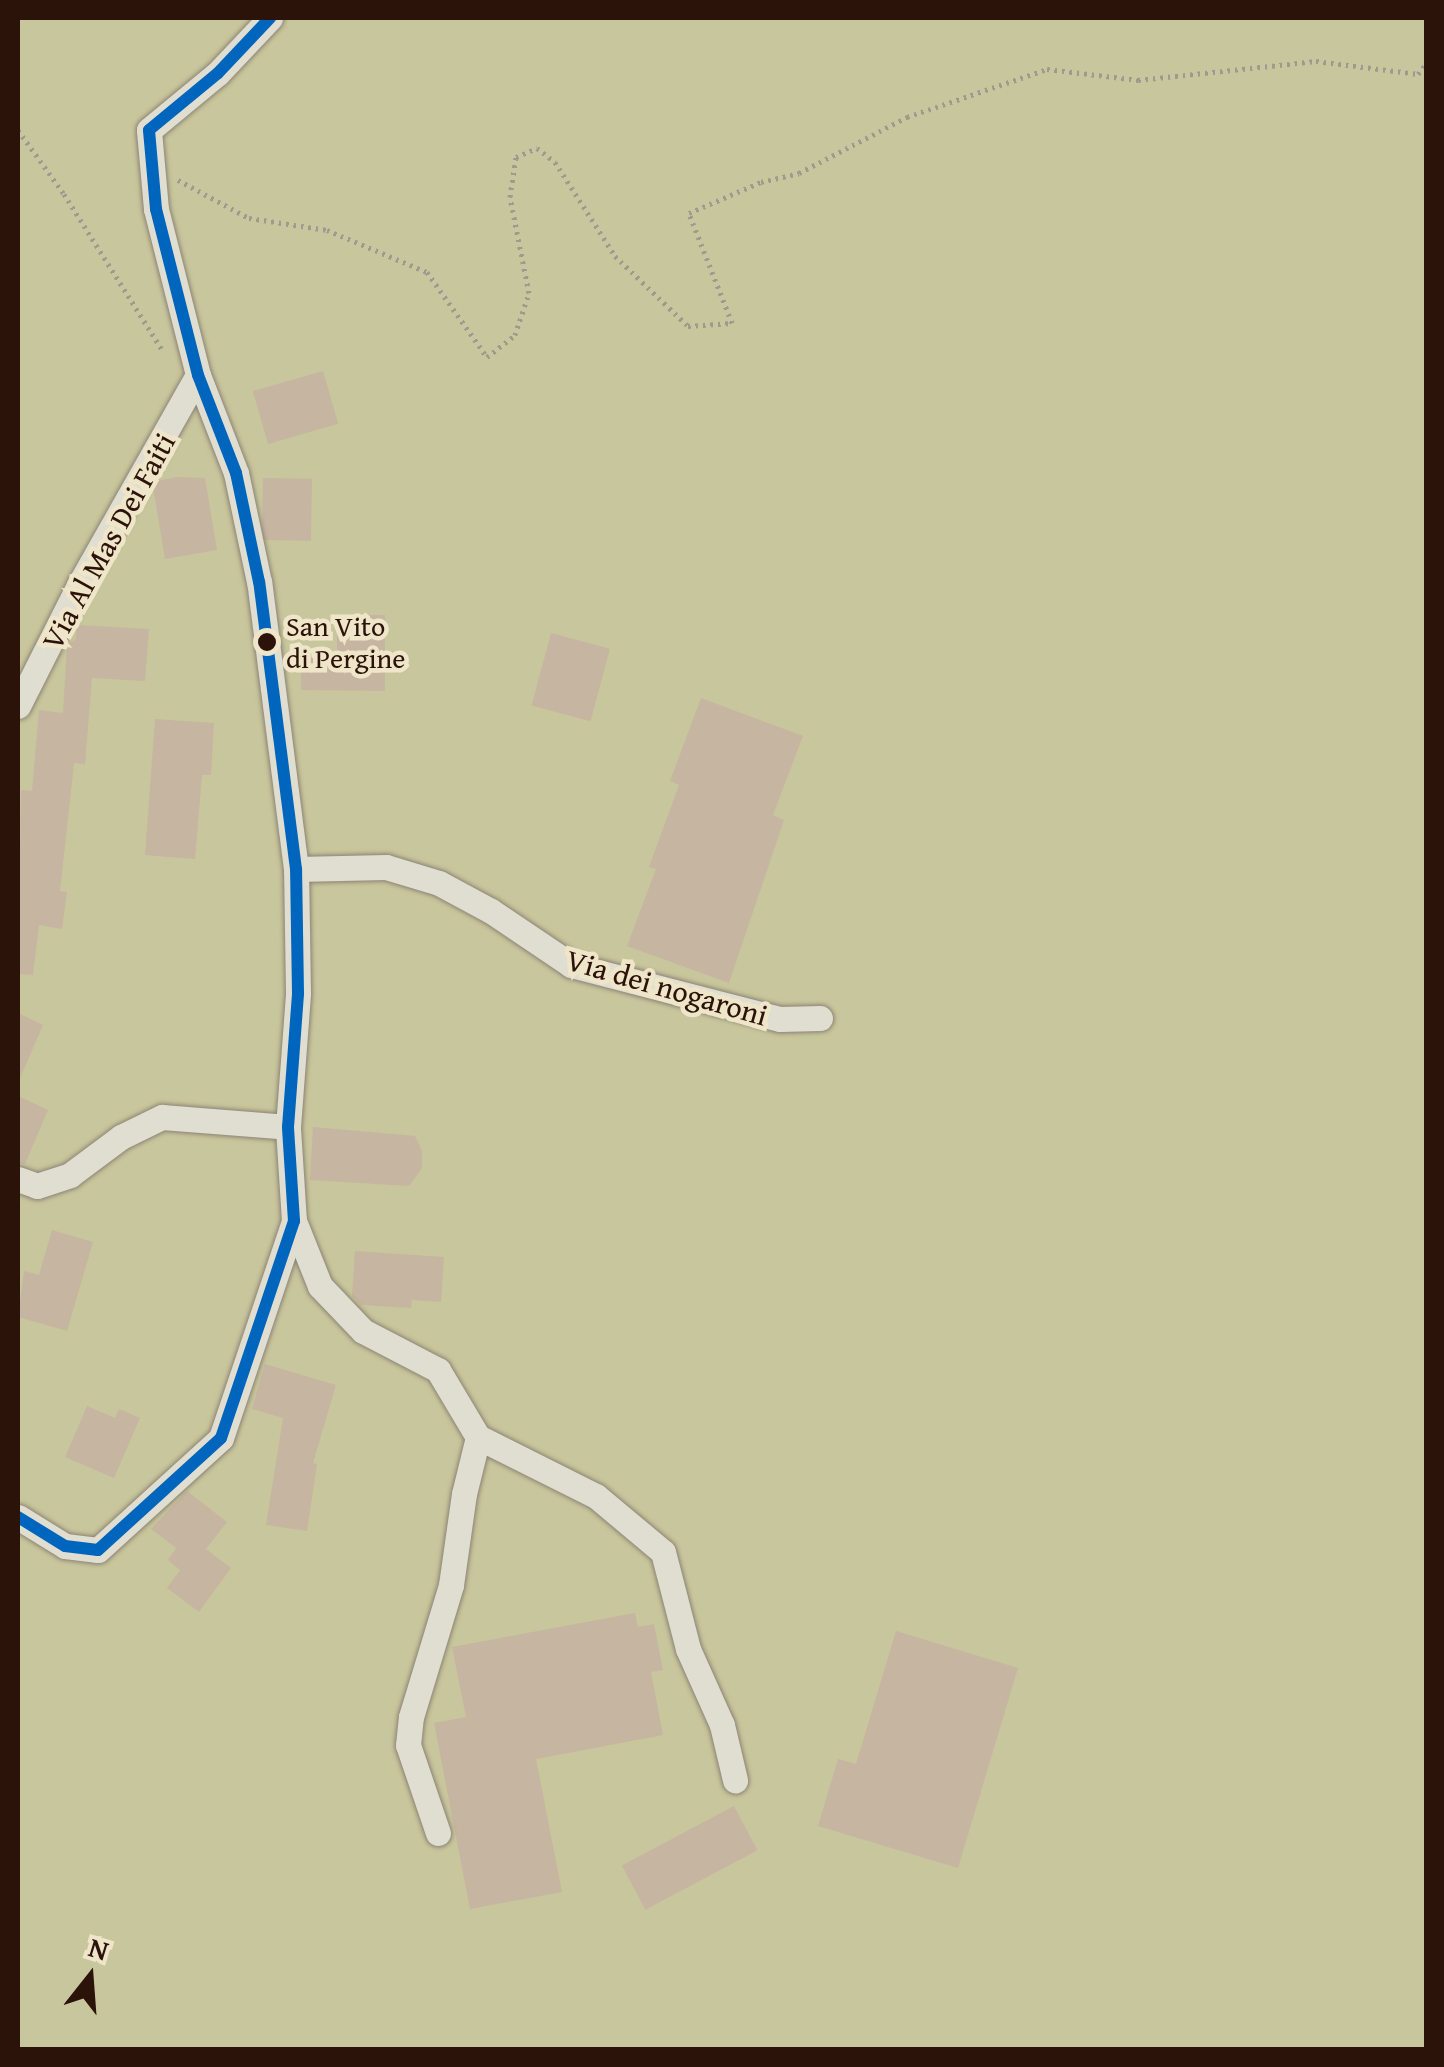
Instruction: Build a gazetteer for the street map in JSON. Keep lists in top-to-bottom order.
{
  "streets": {
    "street": ["Via Al Mas Dei Faiti", "Via dei nogaroni"]
  },
  "places": ["San Vito di Pergine"],
  "north": "top"
}
